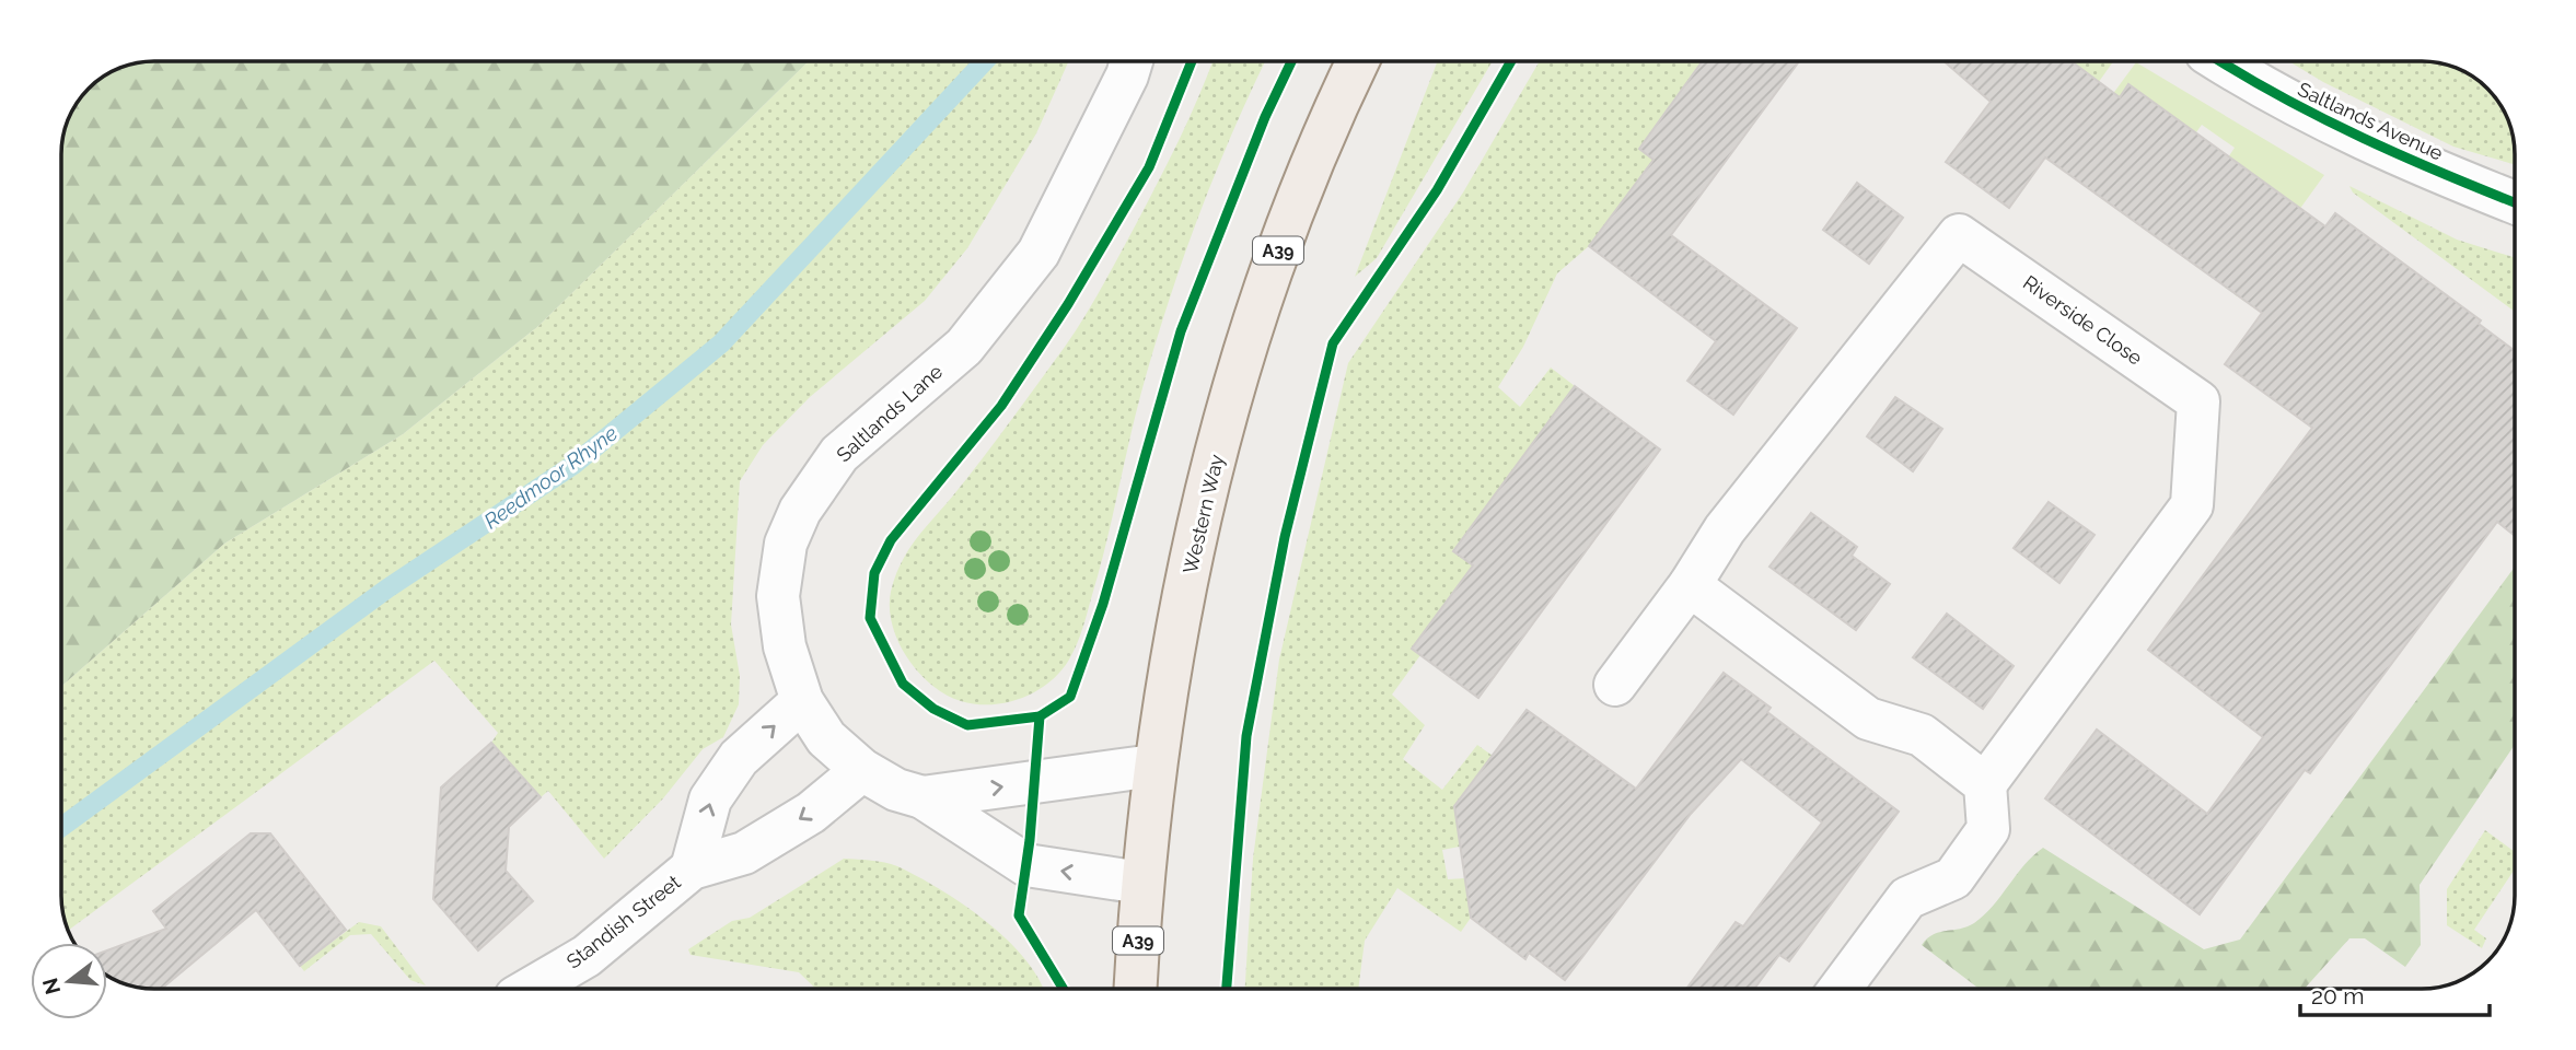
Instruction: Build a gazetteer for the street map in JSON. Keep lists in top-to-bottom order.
{
  "streets": {
    "main road": ["A39", "Western Way"],
    "street": [
      "Saltlands Avenue",
      "Riverside Close",
      "Saltlands Lane",
      "Standish Street"
    ]
  },
  "crossings": [
    ["Saltlands Lane", "Western Way"],
    ["Saltlands Lane", "Standish Street"]
  ],
  "water": ["Reedmoor Rhyne"],
  "scale_bar": "20 m",
  "north": "left"
}
